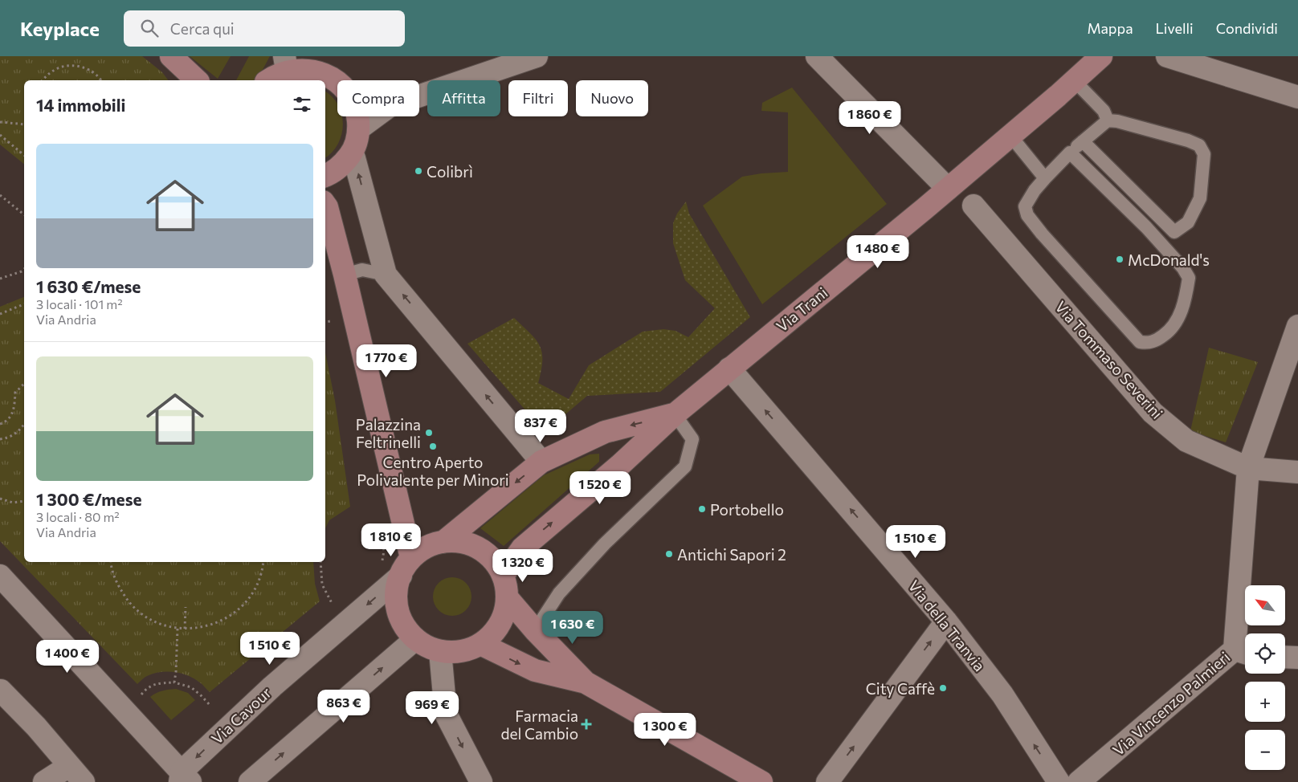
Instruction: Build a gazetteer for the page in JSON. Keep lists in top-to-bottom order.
{
  "streets": {
    "main road": ["Via Trani"],
    "street": [
      "Via Tommaso Severini",
      "Via della Tranvia",
      "Via Vincenzo Palmieri",
      "Via Cavour"
    ]
  },
  "crossings": [
    ["Via Trani", "Via della Tranvia"],
    ["Via Trani", "Via Cavour"],
    ["Via Tommaso Severini", "Via Vincenzo Palmieri"]
  ],
  "one_way": ["Via della Tranvia"],
  "places": {
    "other": [
      "Colibrì",
      "McDonald's",
      "Palazzina Feltrinelli",
      "Centro Aperto Polivalente per Minori",
      "Portobello",
      "Antichi Sapori 2",
      "City Caffè"
    ],
    "health": ["Farmacia del Cambio"]
  },
  "north": "top left",
  "page": {
    "header": "Keyplace",
    "search": "Cerca qui",
    "nav": ["Mappa", "Livelli", "Condividi"],
    "chip": [
      "Compra",
      "Affitta",
      "Filtri",
      "Nuovo"
    ],
    "heading": "14 immobili",
    "price": [
      "1 860 €",
      "1 480 €",
      "1 770 €",
      "837 €",
      "1 520 €",
      "1 810 €",
      "1 510 €",
      "1 320 €",
      "1 630 €",
      "1 510 €",
      "1 400 €",
      "863 €",
      "969 €",
      "1 300 €"
    ],
    "list": [
      {
        "name": "1 630 €/mese",
        "note": "3 locali · 101 m² · Via Andria"
      },
      {
        "name": "1 300 €/mese",
        "note": "3 locali · 80 m² · Via Andria"
      }
    ],
    "map_buttons": ["+", "−"]
  }
}
